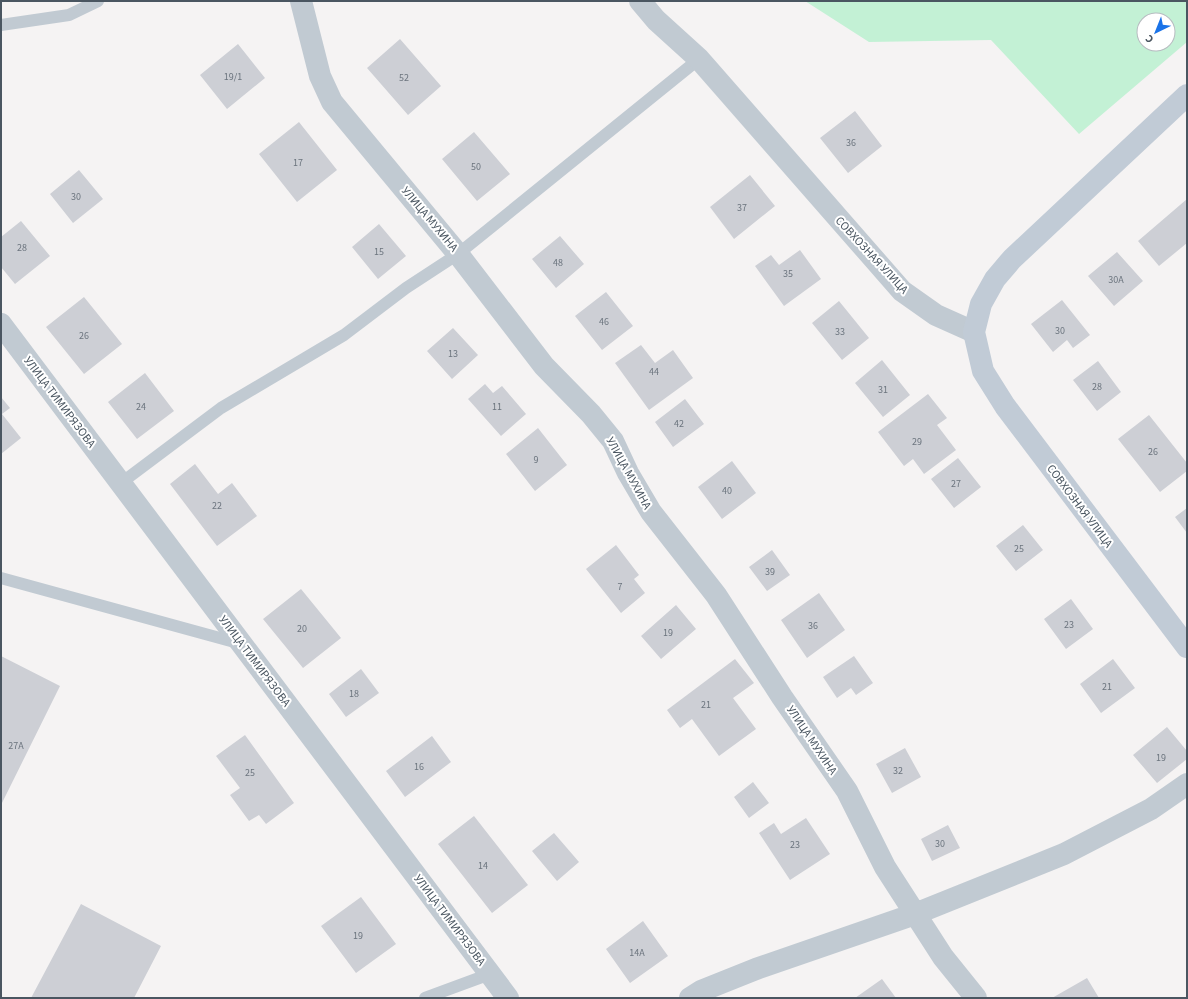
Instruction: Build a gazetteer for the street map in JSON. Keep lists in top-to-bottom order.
{
  "streets": {
    "street": ["УЛИЦА МУХИНА", "СОВХОЗНАЯ УЛИЦА", "УЛИЦА ТИМИРЯЗОВА"]
  },
  "house_numbers": [
    "19/1",
    "52",
    "36",
    "17",
    "50",
    "30",
    "37",
    "28",
    "15",
    "48",
    "35",
    "30А",
    "46",
    "30",
    "33",
    "26",
    "13",
    "44",
    "28",
    "31",
    "24",
    "11",
    "42",
    "29",
    "26",
    "9",
    "27",
    "40",
    "22",
    "25",
    "39",
    "7",
    "23",
    "36",
    "20",
    "19",
    "21",
    "18",
    "21",
    "27А",
    "19",
    "16",
    "32",
    "25",
    "30",
    "23",
    "14",
    "19",
    "14А"
  ],
  "north": "bottom left"
}
